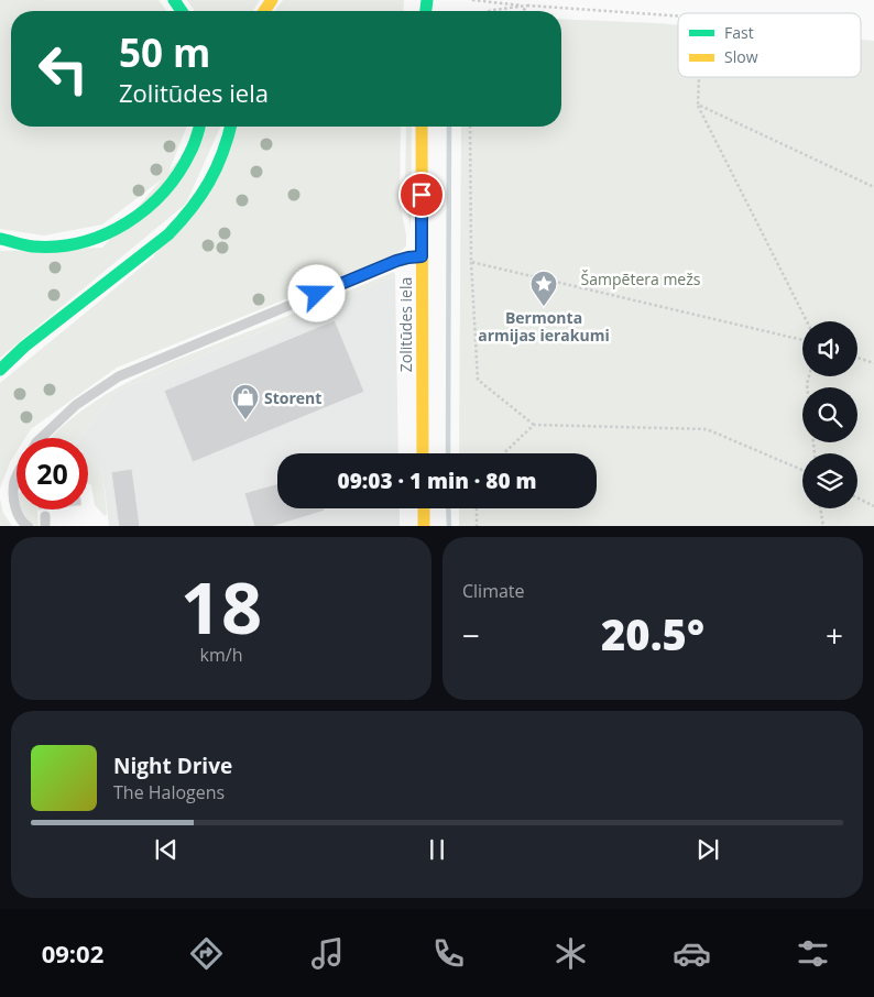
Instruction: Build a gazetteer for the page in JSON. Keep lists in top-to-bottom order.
{
  "streets": {
    "main road": ["Zolitūdes iela"]
  },
  "parks": ["Šampētera mežs"],
  "places": {
    "place": ["Bermonta armijas ierakumi"],
    "shop": ["Storent"]
  },
  "legend": ["Fast", "Slow"],
  "page": {
    "turn": ["50 m", "Zolitūdes iela"],
    "limit": "20",
    "trip": "09:03 · 1 min · 80 m",
    "tile": [
      ["18", "km/h"],
      "Climate"
    ],
    "heat": ["−", "20.5°", "+"],
    "song": ["Night Drive", "The Halogens"],
    "tabs": "09:02"
  }
}
